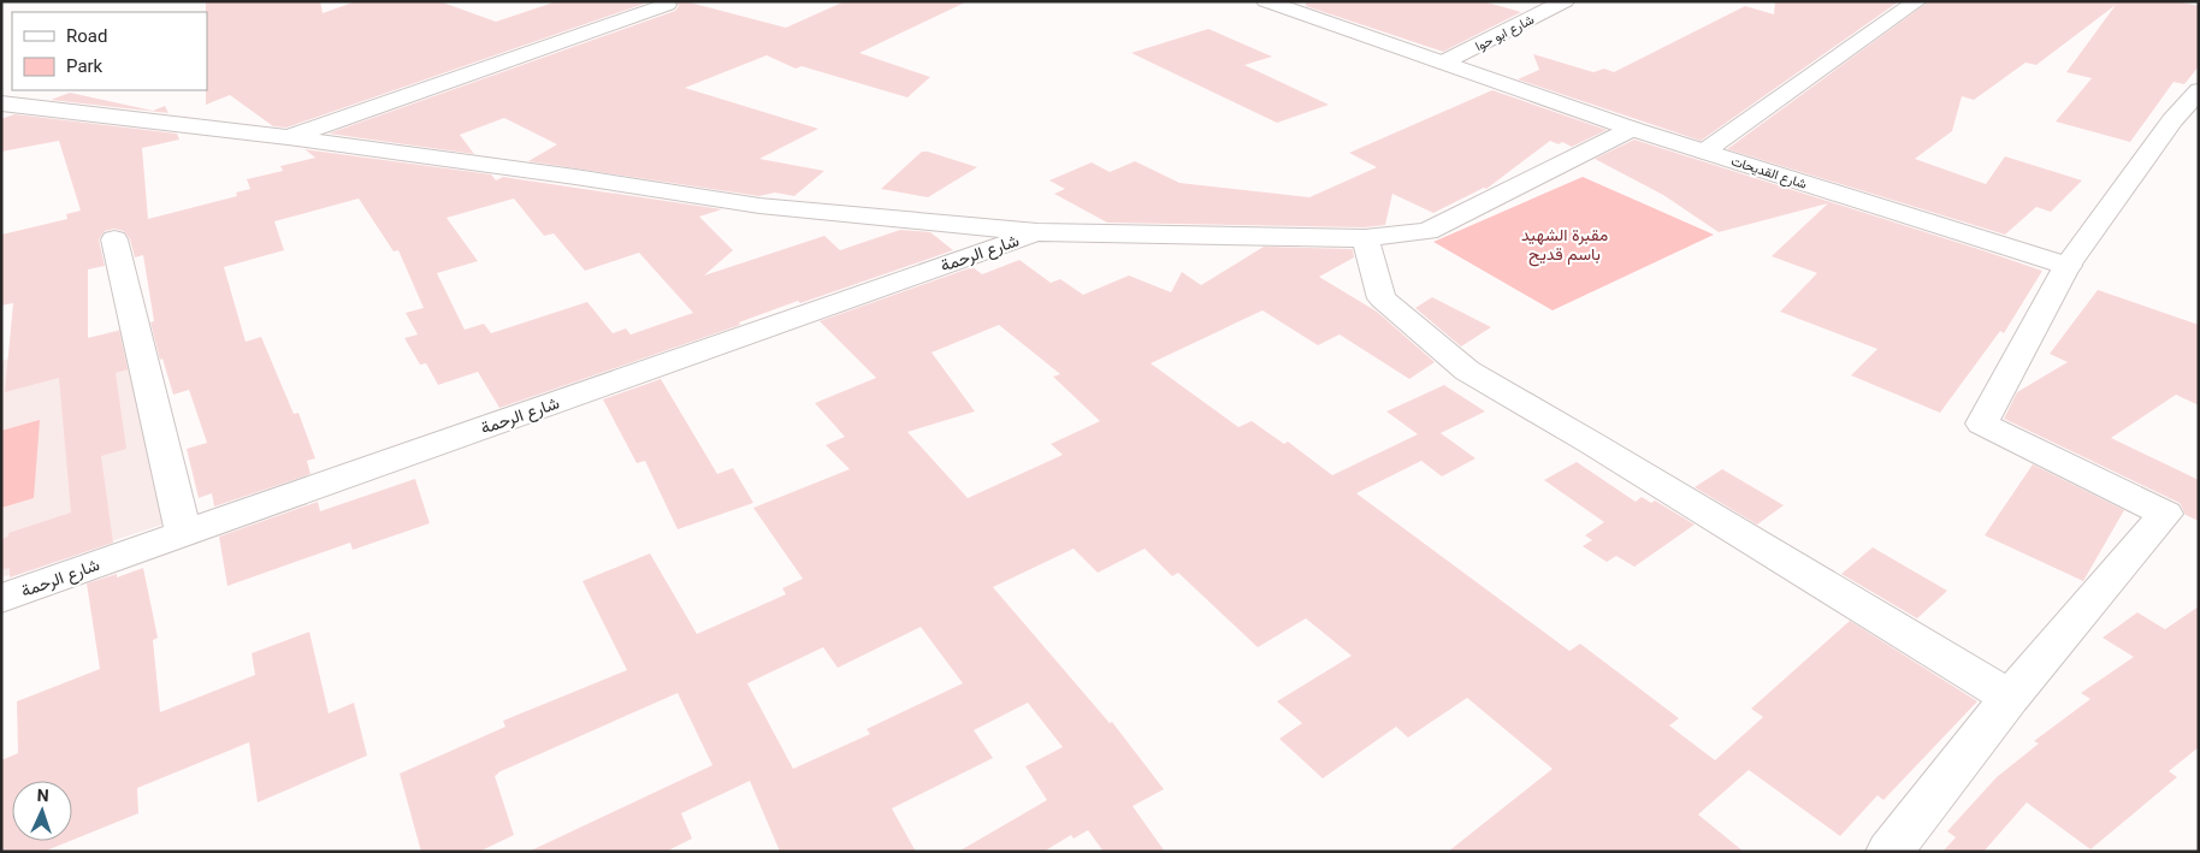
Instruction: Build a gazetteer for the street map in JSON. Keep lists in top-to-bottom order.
{
  "streets": {
    "street": ["شارع ابو حوا", "شارع القديحات", "شارع الرحمة"]
  },
  "crossings": [
    ["شارع ابو حوا", "شارع القديحات"]
  ],
  "parks": ["مقبرة الشهيد باسم قديح"],
  "legend": ["Road", "Park"],
  "north": "top"
}
